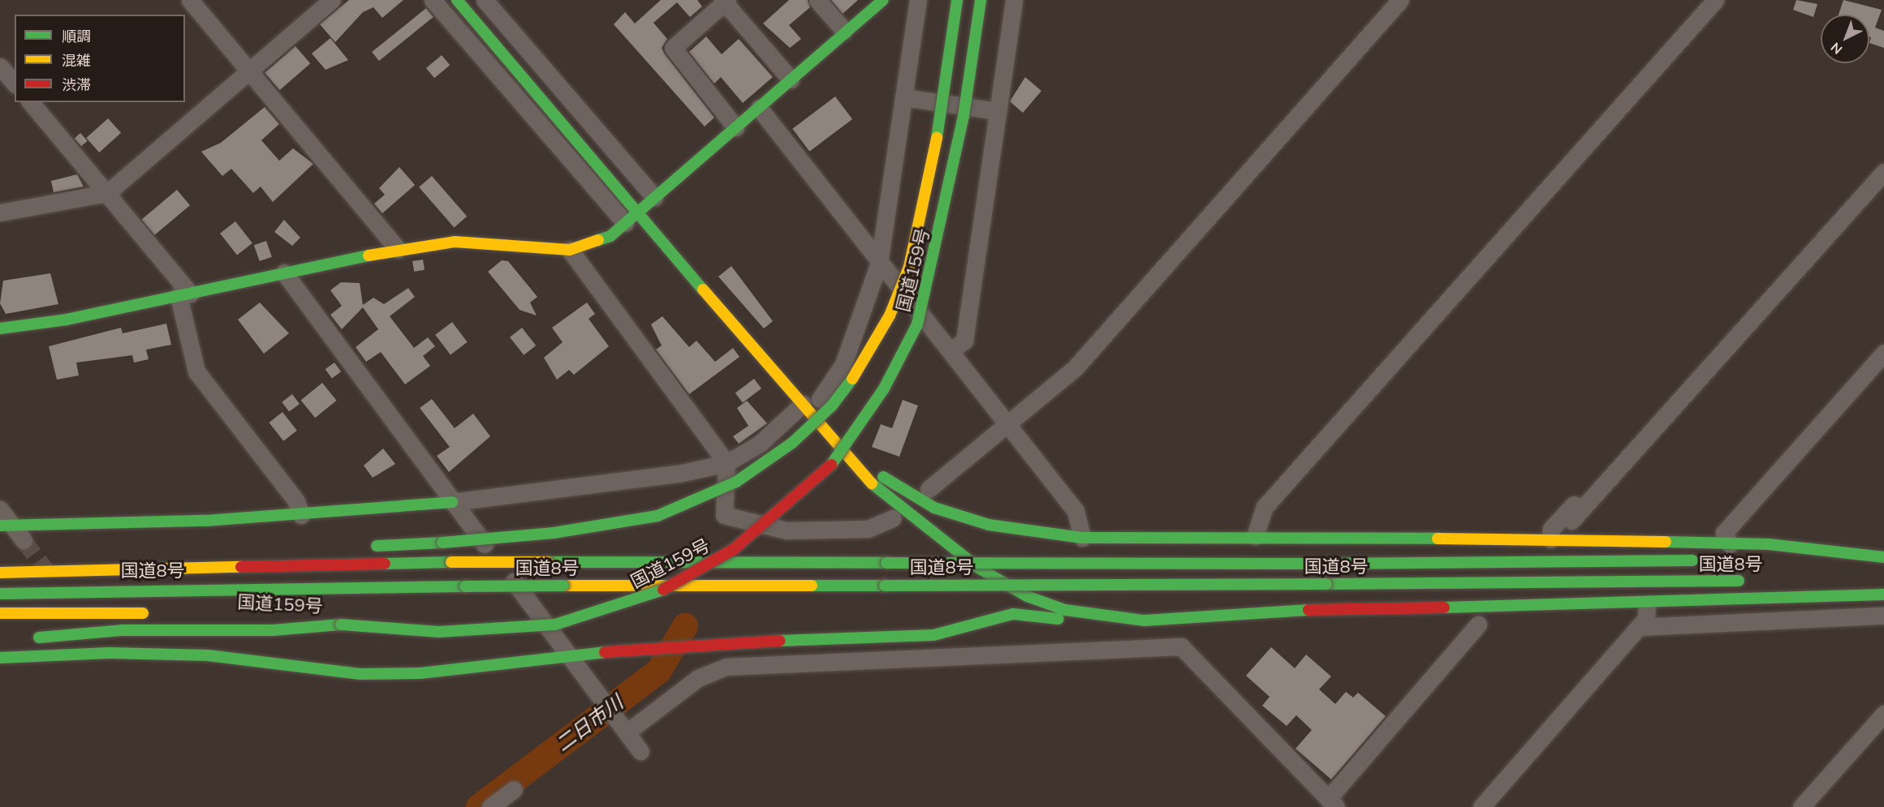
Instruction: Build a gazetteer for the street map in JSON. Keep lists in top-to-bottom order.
{
  "streets": {
    "main road": ["国道159号", "国道8号"]
  },
  "water": ["二日市川"],
  "legend": ["順調", "混雑", "渋滞"],
  "north": "bottom left"
}
